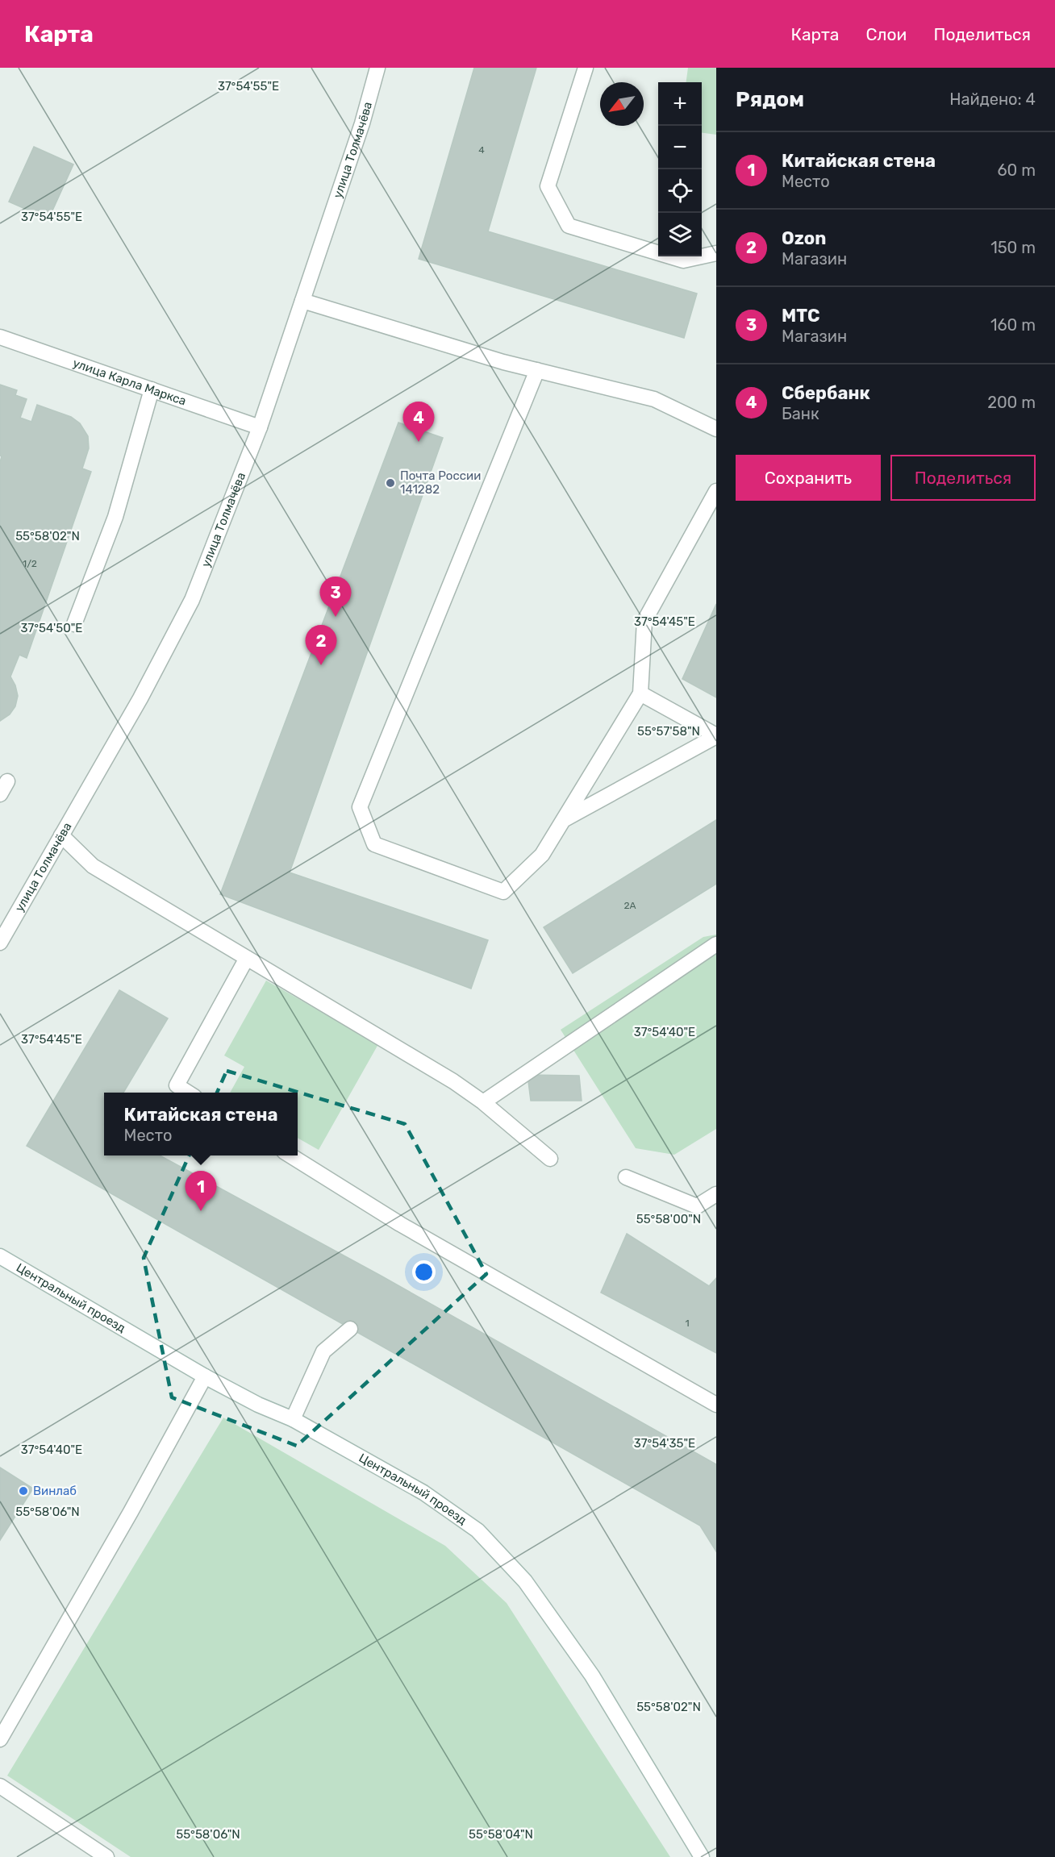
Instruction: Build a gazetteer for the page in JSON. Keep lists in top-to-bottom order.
{
  "streets": {
    "street": ["улица Толмачёва", "улица Карла Маркса", "Центральный проезд"]
  },
  "crossings": [
    ["улица Толмачёва", "улица Карла Маркса"]
  ],
  "places": ["Почта России 141282", "Винлаб"],
  "house_numbers": [
    "4",
    "1/2",
    "2А",
    "1"
  ],
  "north": "bottom left",
  "page": {
    "header": "Карта",
    "nav": ["Карта", "Слои", "Поделиться"],
    "heading": ["Рядом", "Найдено: 4"],
    "map_buttons": ["+", "−"],
    "list": [
      {
        "mark": "1",
        "name": "Китайская стена",
        "note": "Место",
        "value": "60 m"
      },
      {
        "mark": "2",
        "name": "Ozon",
        "note": "Магазин",
        "value": "150 m"
      },
      {
        "mark": "3",
        "name": "МТС",
        "note": "Магазин",
        "value": "160 m"
      },
      {
        "mark": "4",
        "name": "Сбербанк",
        "note": "Банк",
        "value": "200 m"
      }
    ],
    "pins": [
      "4",
      "3",
      "2",
      "1"
    ],
    "buttons": ["Сохранить", "Поделиться"],
    "popup": ["Китайская стена", "Место"]
  },
  "coordinates": [
    "37°54'55\"E",
    "55°58'02\"N",
    "37°54'45\"E",
    "37°54'50\"E",
    "55°57'58\"N",
    "37°54'40\"E",
    "55°58'00\"N",
    "37°54'35\"E",
    "55°58'06\"N",
    "55°58'04\"N"
  ]
}
